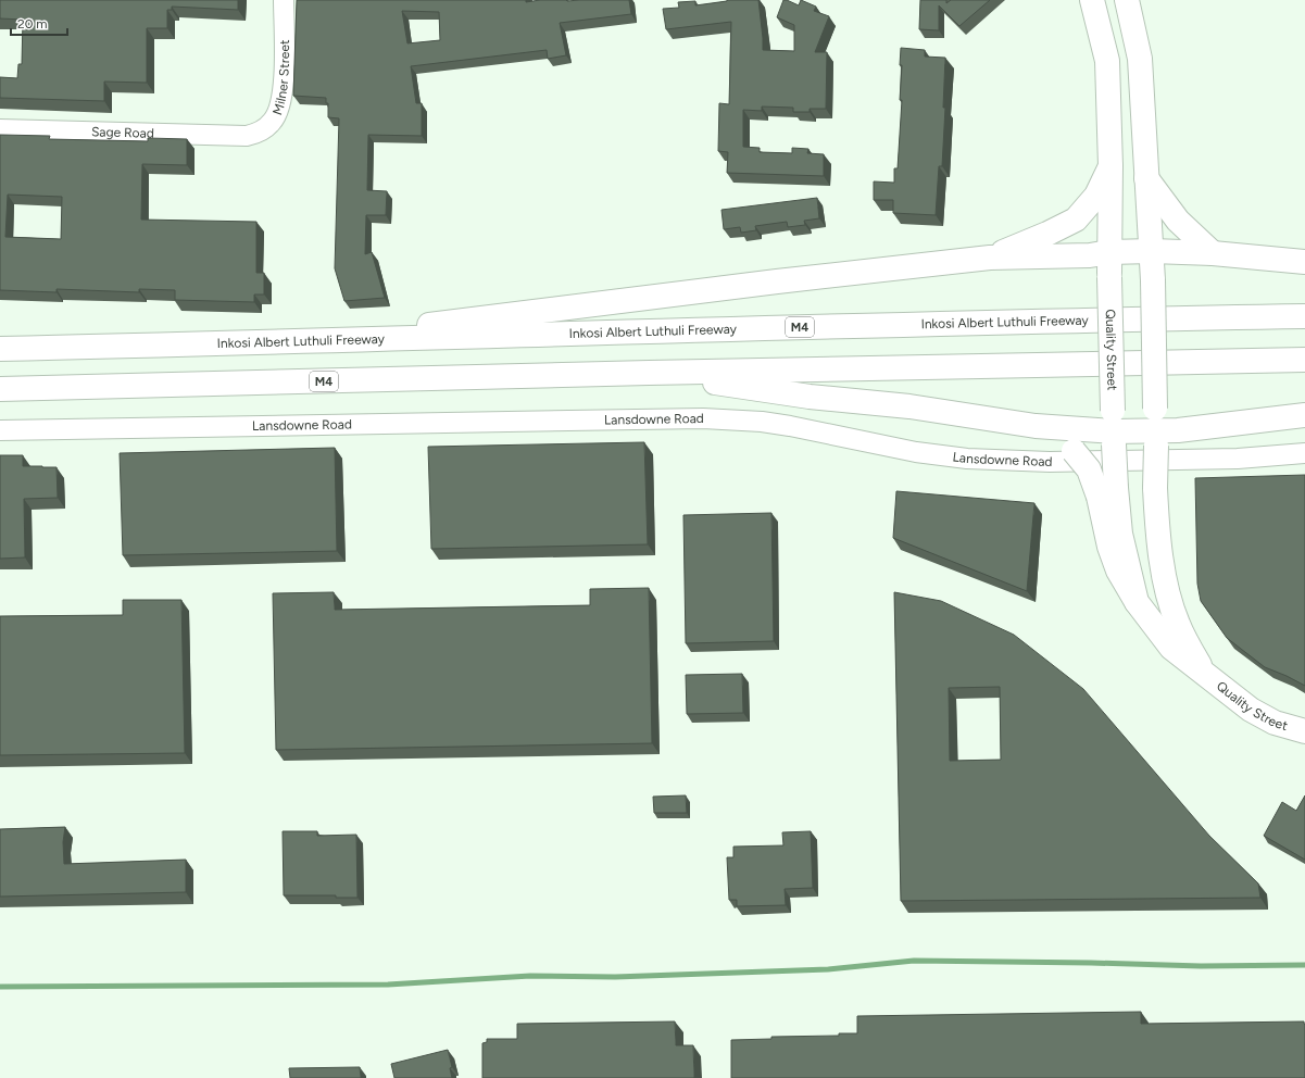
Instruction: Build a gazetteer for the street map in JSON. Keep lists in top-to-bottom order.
{
  "streets": {
    "main road": ["Inkosi Albert Luthuli Freeway", "M4", "Quality Street"],
    "street": ["Milner Street", "Sage Road", "Lansdowne Road"]
  },
  "crossings": [
    ["Milner Street", "Sage Road"]
  ],
  "scale_bar": "20 m"
}
